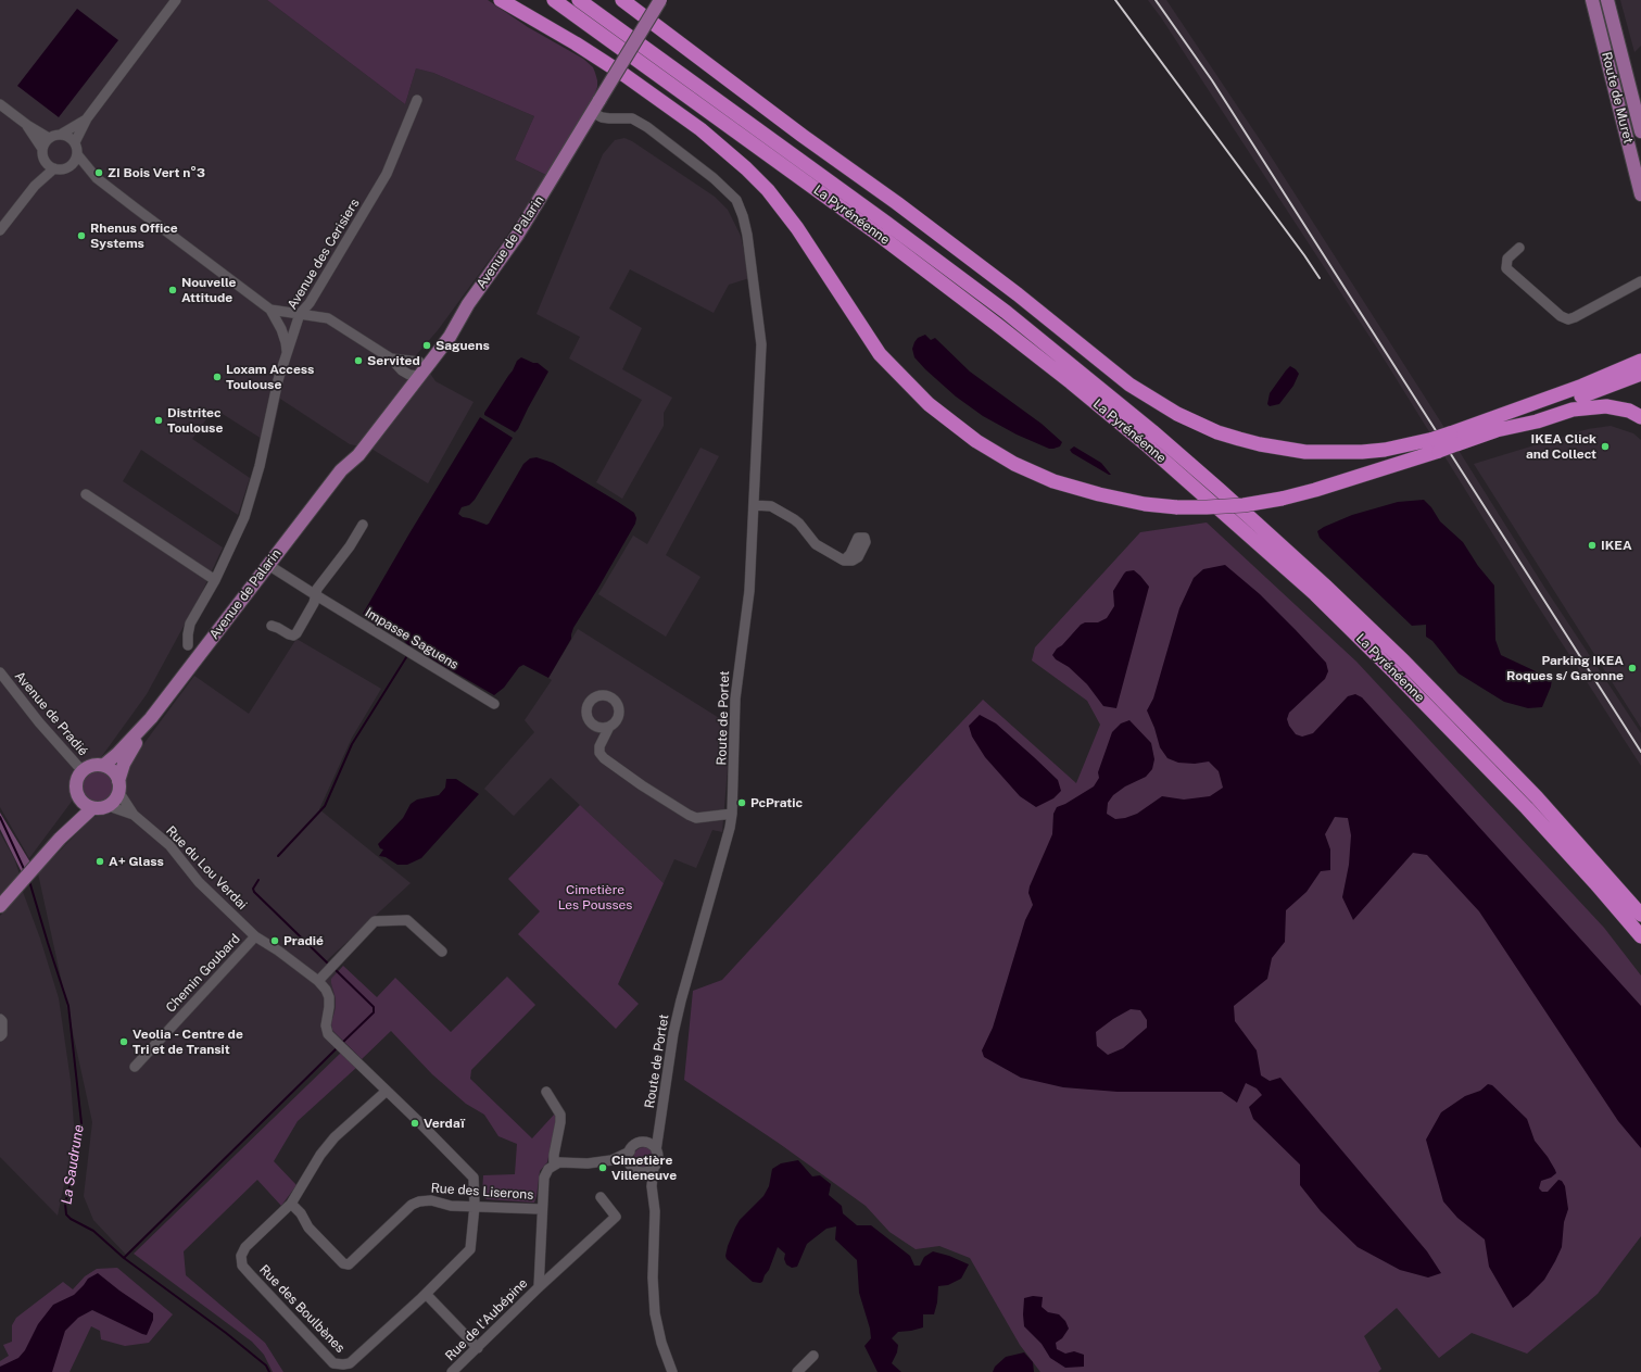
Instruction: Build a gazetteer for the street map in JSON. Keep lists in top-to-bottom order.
{
  "streets": {
    "highway": ["La Pyrénéenne"],
    "main road": ["Route de Muret", "Avenue de Palarin"],
    "street": [
      "Avenue des Cerisiers",
      "Impasse Saguens",
      "Avenue de Pradié",
      "Route de Portet",
      "Rue du Lou Verdai",
      "Chemin Goubard",
      "Rue des Liserons",
      "Rue des Boulbènes",
      "Rue de l'Aubépine"
    ]
  },
  "crossings": [
    ["Avenue de Palarin", "Impasse Saguens"],
    ["Avenue de Palarin", "Avenue de Pradié"],
    ["Avenue de Palarin", "Route de Portet"],
    ["Avenue de Palarin", "Rue du Lou Verdai"],
    ["Avenue de Pradié", "Rue du Lou Verdai"],
    ["Rue du Lou Verdai", "Chemin Goubard"],
    ["Rue du Lou Verdai", "Rue des Liserons"],
    ["Rue du Lou Verdai", "Rue des Boulbènes"],
    ["Rue des Liserons", "Rue des Boulbènes"],
    ["Rue des Liserons", "Rue de l'Aubépine"]
  ],
  "water": ["La Saudrune"],
  "parks": ["Cimetière Les Pousses"],
  "places": [
    "ZI Bois Vert n°3",
    "Rhenus Office Systems",
    "Nouvelle Attitude",
    "Saguens",
    "Servited",
    "Loxam Access Toulouse",
    "Distritec Toulouse",
    "IKEA Click and Collect",
    "IKEA",
    "Parking IKEA Roques s/ Garonne",
    "PcPratic",
    "A+ Glass",
    "Pradié",
    "Veolia - Centre de Tri et de Transit",
    "Verdaï",
    "Cimetière Villeneuve"
  ]
}
